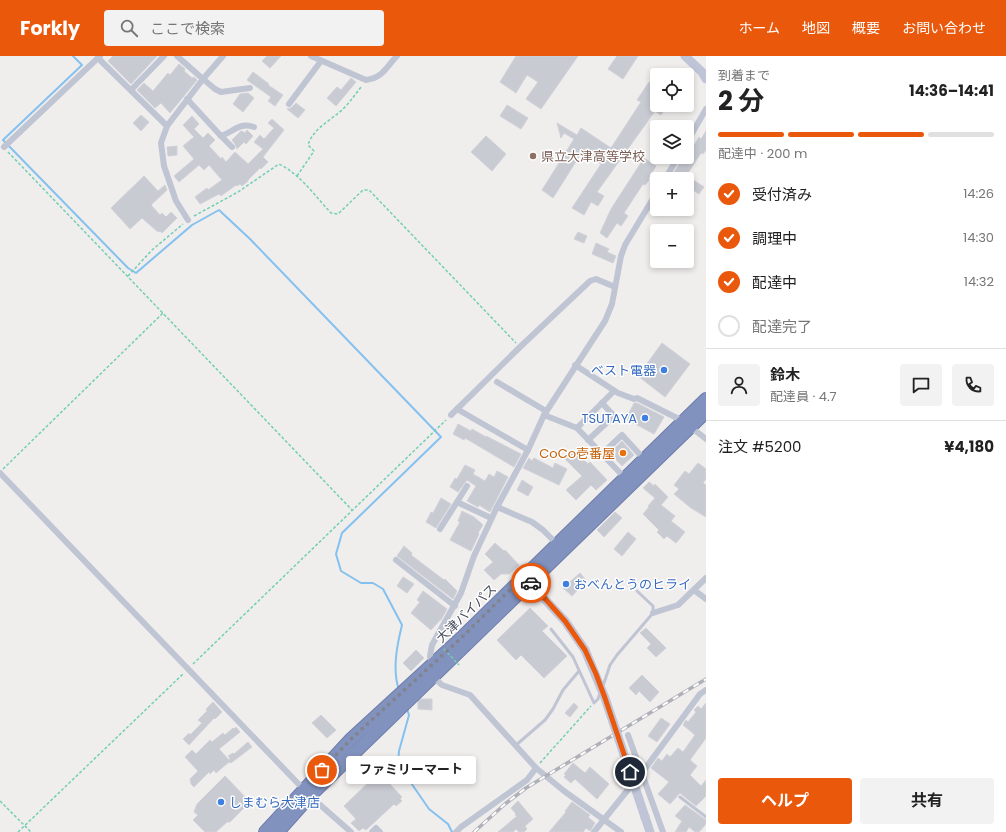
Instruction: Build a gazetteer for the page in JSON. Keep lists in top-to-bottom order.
{
  "streets": {
    "highway": ["大津バイパス"]
  },
  "places": [
    "県立大津高等学校",
    "ベスト電器",
    "TSUTAYA",
    "CoCo壱番屋",
    "おべんとうのヒライ",
    "ファミリーマート",
    "しまむら大津店"
  ],
  "page": {
    "header": "Forkly",
    "search": "ここで検索",
    "nav": [
      "ホーム",
      "地図",
      "概要",
      "お問い合わせ"
    ],
    "heading": ["2 分", "到着まで", "14:36–14:41"],
    "panel": [
      "鈴木",
      "配達員 · 4.7",
      "注文 #5200",
      "¥4,180"
    ],
    "map_buttons": ["+", "−"],
    "bar": "配達中 · 200 m",
    "list": [
      ["受付済み", "14:26"],
      ["調理中", "14:30"],
      ["配達中", "14:32"],
      "配達完了"
    ],
    "bubble": "ファミリーマート",
    "buttons": ["ヘルプ", "共有"]
  }
}
